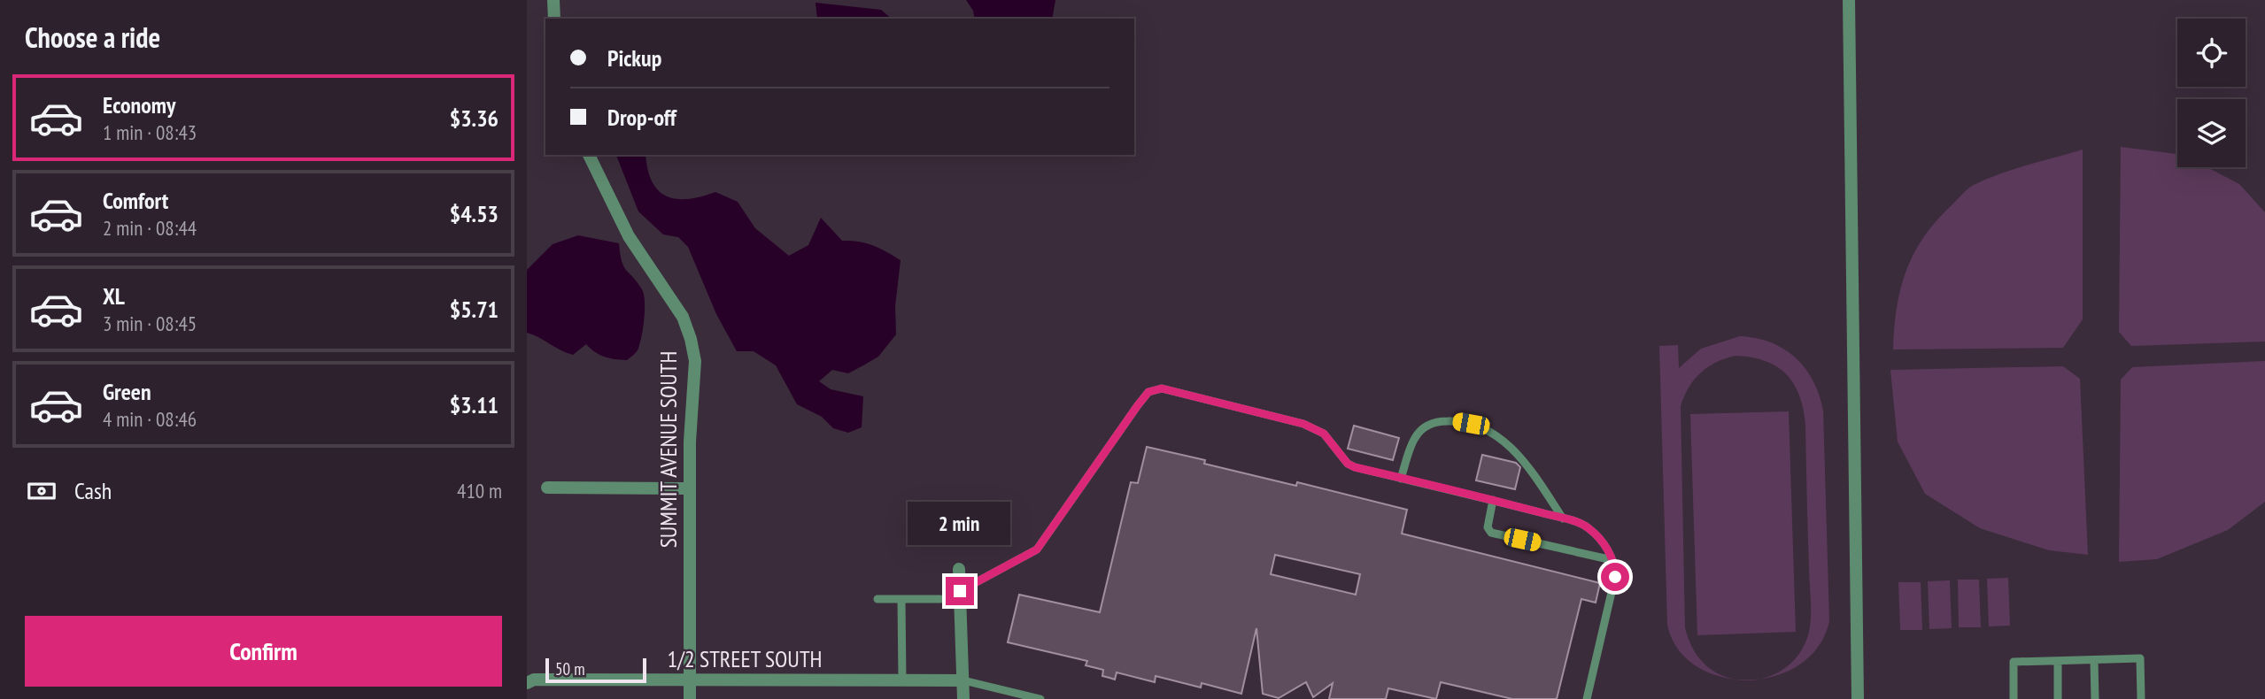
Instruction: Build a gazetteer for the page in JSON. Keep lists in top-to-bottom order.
{
  "streets": {
    "street": ["SUMMIT AVENUE SOUTH", "1/2 STREET SOUTH"]
  },
  "crossings": [
    ["SUMMIT AVENUE SOUTH", "1/2 STREET SOUTH"]
  ],
  "scale_bar": "50 m",
  "page": {
    "heading": "Choose a ride",
    "banner": ["Pickup", "Drop-off"],
    "list": [
      {
        "name": "Economy",
        "note": "1 min · 08:43",
        "value": "$3.36"
      },
      {
        "name": "Comfort",
        "note": "2 min · 08:44",
        "value": "$4.53"
      },
      {
        "name": "XL",
        "note": "3 min · 08:45",
        "value": "$5.71"
      },
      {
        "name": "Green",
        "note": "4 min · 08:46",
        "value": "$3.11"
      }
    ],
    "pay": ["Cash", "410 m"],
    "bubble": "2 min",
    "buttons": "Confirm",
    "scale": "50 m"
  }
}
